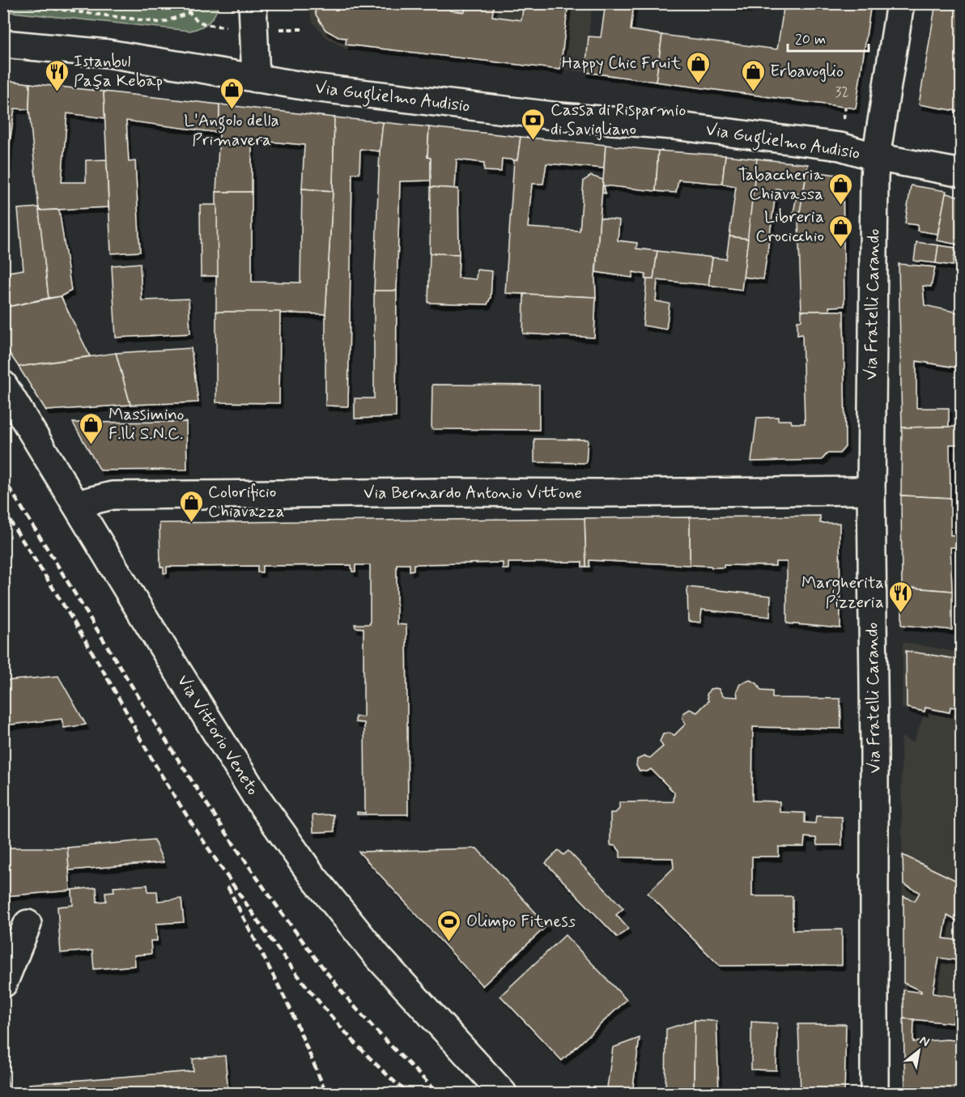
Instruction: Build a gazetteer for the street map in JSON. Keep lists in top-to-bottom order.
{
  "streets": {
    "street": [
      "Via Guglielmo Audisio",
      "Via Fratelli Carando",
      "Via Bernardo Antonio Vittone",
      "Via Vittorio Veneto"
    ]
  },
  "crossings": [
    ["Via Guglielmo Audisio", "Via Fratelli Carando"],
    ["Via Fratelli Carando", "Via Bernardo Antonio Vittone"],
    ["Via Bernardo Antonio Vittone", "Via Vittorio Veneto"]
  ],
  "places": {
    "shop": [
      "Happy Chic Fruit",
      "Erbavoglio",
      "L'Angolo della Primavera",
      "Tabaccheria Chiavassa",
      "Libreria Crocicchio",
      "Massimino F.lli S.N.C.",
      "Colorificio Chiavazza"
    ],
    "restaurant": ["Istanbul Paşa Kebap", "Margherita Pizzeria"],
    "bank": ["Cassa di Risparmio di Savigliano"],
    "sports": ["Olimpo Fitness"]
  },
  "house_numbers": ["32"],
  "scale_bar": "20 m",
  "north": "top right"
}
